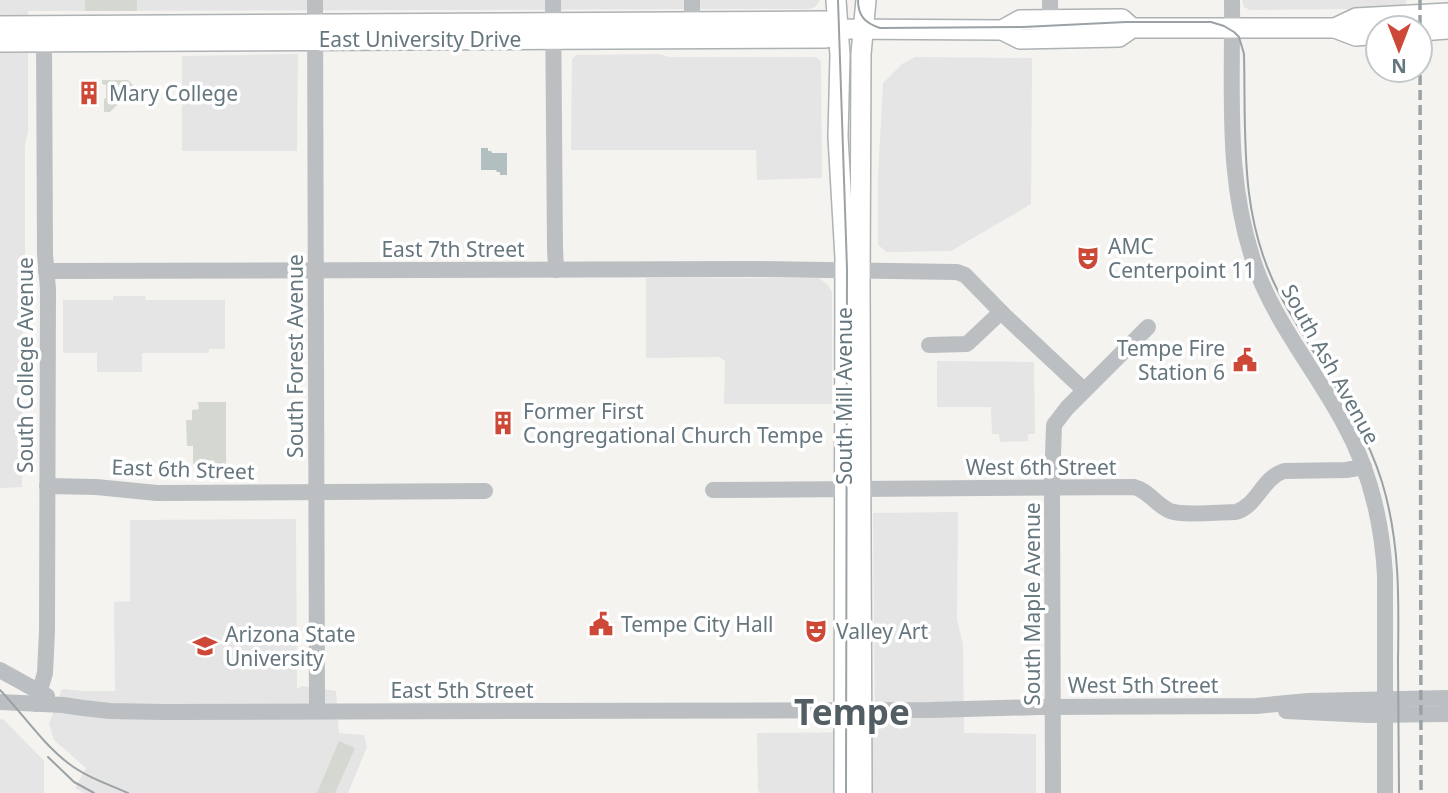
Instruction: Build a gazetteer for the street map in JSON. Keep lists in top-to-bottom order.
{
  "streets": {
    "main road": ["East University Drive", "South Mill Avenue"],
    "street": [
      "East 7th Street",
      "South Forest Avenue",
      "South Ash Avenue",
      "South College Avenue",
      "West 6th Street",
      "East 6th Street",
      "South Maple Avenue",
      "West 5th Street",
      "East 5th Street"
    ]
  },
  "crossings": [
    ["East University Drive", "South Forest Avenue"],
    ["East University Drive", "South College Avenue"],
    ["East University Drive", "South Mill Avenue"],
    ["East 7th Street", "South Forest Avenue"],
    ["East 7th Street", "South College Avenue"],
    ["East 7th Street", "South Mill Avenue"],
    ["East 7th Street", "South Maple Avenue"],
    ["South Forest Avenue", "East 6th Street"],
    ["South Forest Avenue", "East 5th Street"],
    ["South Ash Avenue", "West 6th Street"],
    ["South Ash Avenue", "West 5th Street"],
    ["South College Avenue", "East 6th Street"],
    ["South College Avenue", "East 5th Street"],
    ["South Mill Avenue", "West 6th Street"],
    ["South Mill Avenue", "West 5th Street"],
    ["South Mill Avenue", "East 5th Street"],
    ["West 6th Street", "South Maple Avenue"],
    ["South Maple Avenue", "West 5th Street"],
    ["West 5th Street", "East 5th Street"]
  ],
  "districts": ["Tempe"],
  "places": {
    "building": ["Mary College", "Former First Congregational Church Tempe"],
    "theatre": ["AMC Centerpoint 11", "Valley Art"],
    "public building": ["Tempe Fire Station 6", "Tempe City Hall"],
    "school or university": ["Arizona State University"]
  },
  "north": "bottom"
}
